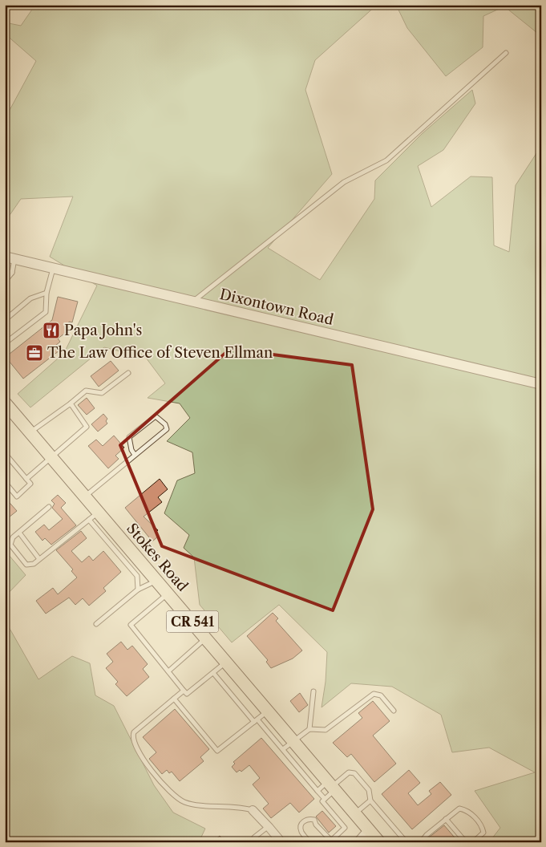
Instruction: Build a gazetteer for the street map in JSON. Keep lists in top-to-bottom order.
{
  "streets": {
    "main road": ["Stokes Road", "CR 541"],
    "street": ["Dixontown Road"]
  },
  "places": {
    "restaurant": ["Papa John's"],
    "office": ["The Law Office of Steven Ellman"]
  }
}
